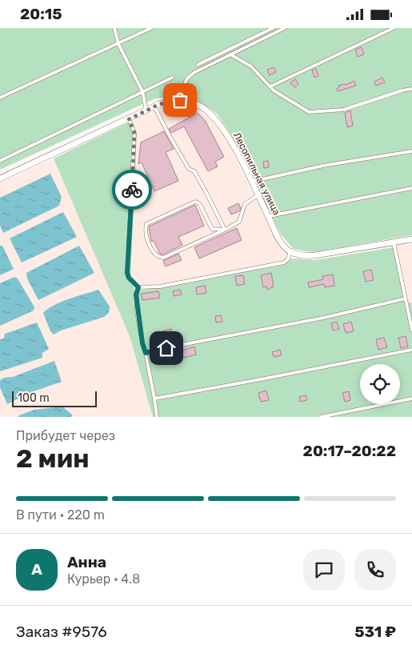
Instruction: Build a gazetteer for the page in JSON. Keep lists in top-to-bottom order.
{
  "streets": {
    "street": ["Лесопильная улица"]
  },
  "scale_bar": "100 m",
  "page": {
    "status": "20:15",
    "scale": "100 m",
    "heading": ["2 мин", "Прибудет через", "20:17–20:22"],
    "panel": [
      "Анна",
      "Курьер · 4.8",
      "Заказ #9576",
      "531 ₽"
    ],
    "bar": "В пути · 220 m",
    "round": "А"
  }
}
